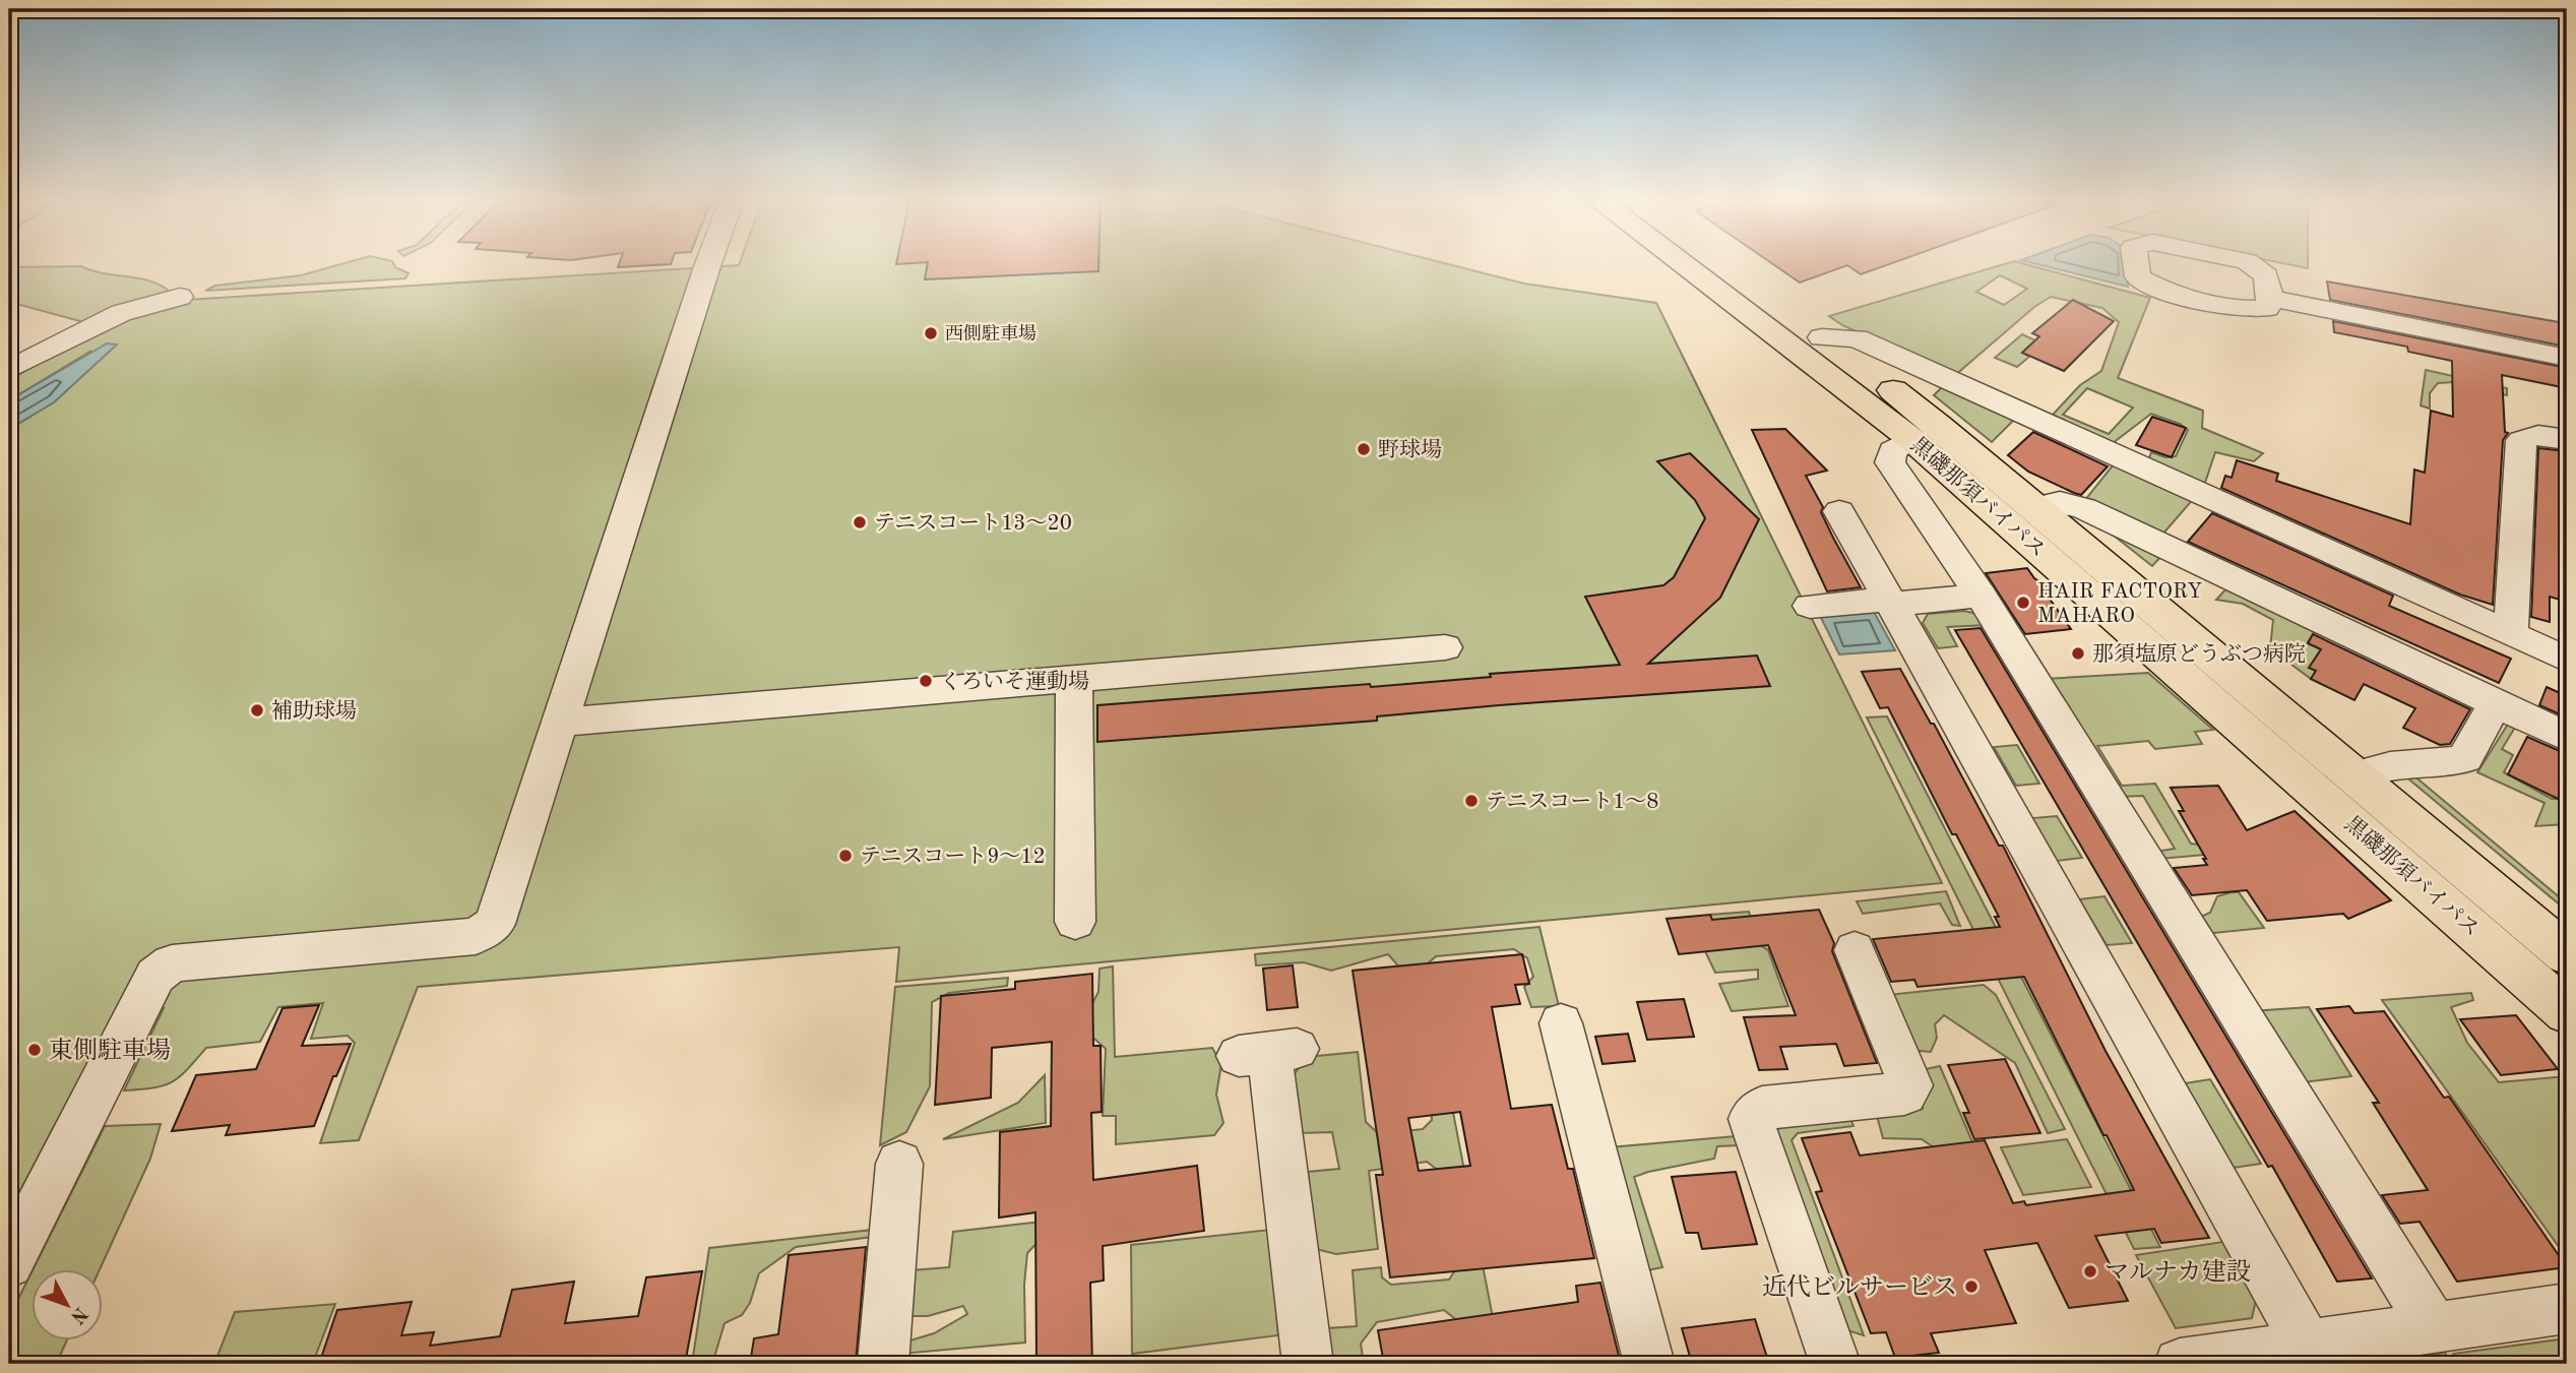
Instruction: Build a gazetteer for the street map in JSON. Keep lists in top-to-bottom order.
{
  "streets": {
    "main road": ["黒磯那須バイパス"]
  },
  "places": [
    "西側駐車場",
    "野球場",
    "テニスコート13～20",
    "HAIR FACTORY MAHARO",
    "那須塩原どうぶつ病院",
    "くろいそ運動場",
    "補助球場",
    "テニスコート1～8",
    "テニスコート9～12",
    "東側駐車場",
    "マルナカ建設",
    "近代ビルサービス"
  ],
  "north": "bottom right"
}
